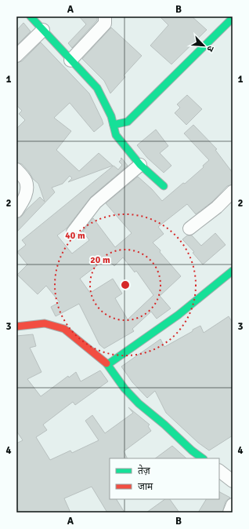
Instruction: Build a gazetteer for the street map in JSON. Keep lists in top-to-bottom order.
{
  "legend": ["तेज़", "जाम"],
  "north": "bottom right",
  "grid": {
    "columns": ["A", "B"],
    "rows": [
      "1",
      "2",
      "3",
      "4"
    ]
  },
  "rings": ["40 m", "20 m"]
}
